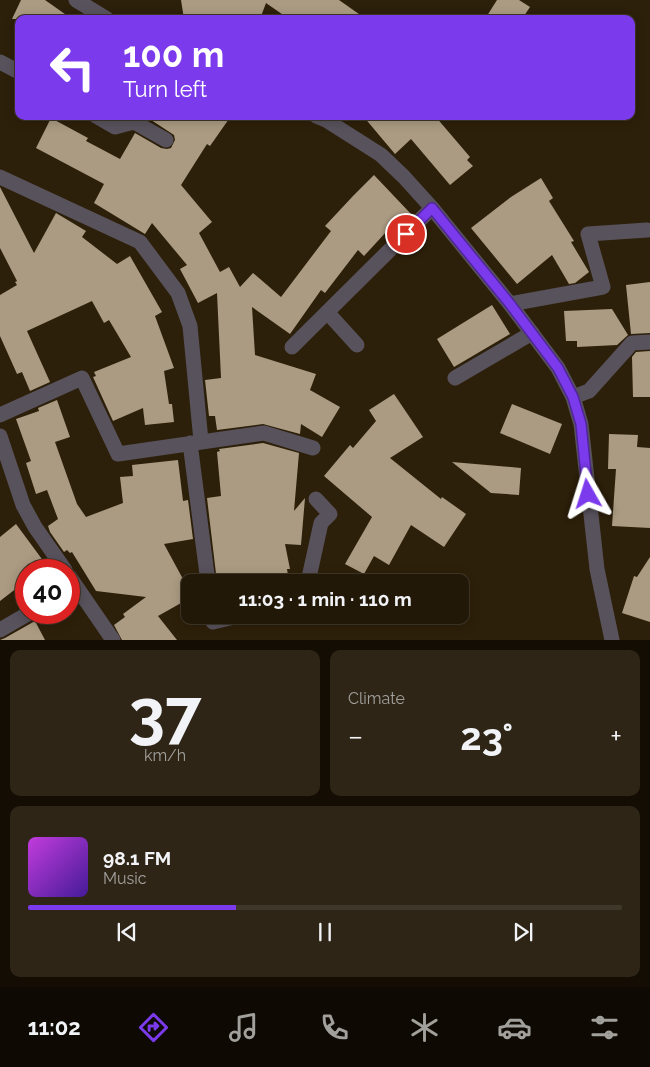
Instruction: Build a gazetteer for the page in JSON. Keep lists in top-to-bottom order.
{
  "page": {
    "turn": ["100 m", "Turn left"],
    "limit": "40",
    "trip": "11:03 · 1 min · 110 m",
    "tile": [
      ["37", "km/h"],
      "Climate"
    ],
    "heat": ["−", "23°", "+"],
    "song": ["98.1 FM", "Music"],
    "tabs": "11:02"
  }
}
